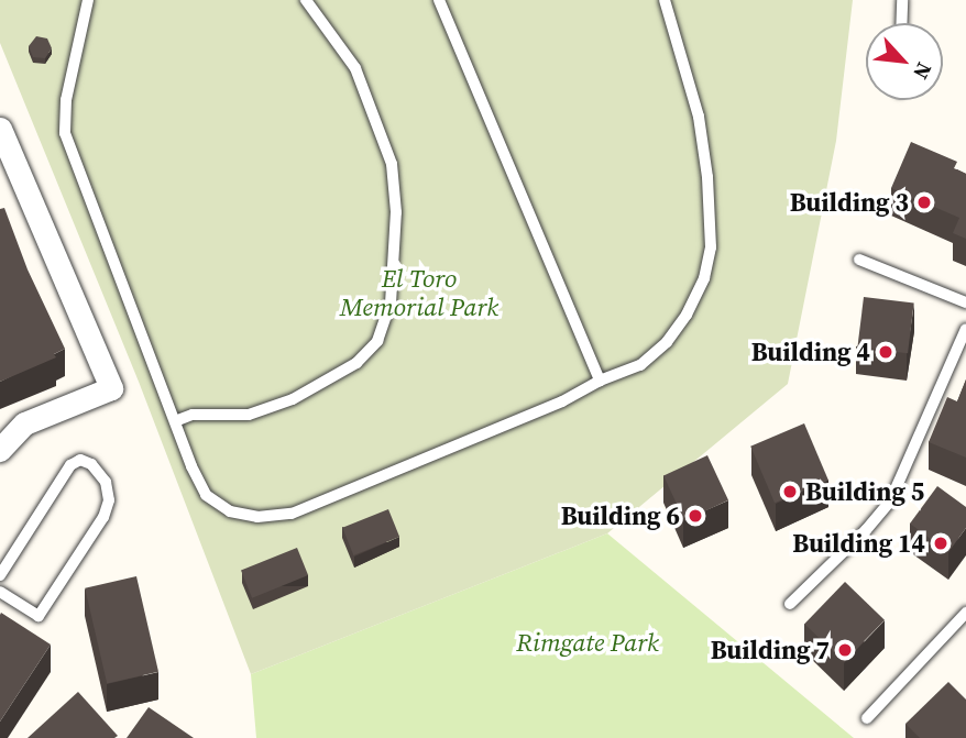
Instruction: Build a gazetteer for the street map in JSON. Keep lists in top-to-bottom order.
{
  "parks": ["El Toro Memorial Park", "Rimgate Park"],
  "places": [
    "Building 3",
    "Building 4",
    "Building 5",
    "Building 6",
    "Building 14",
    "Building 7"
  ],
  "north": "bottom right"
}
